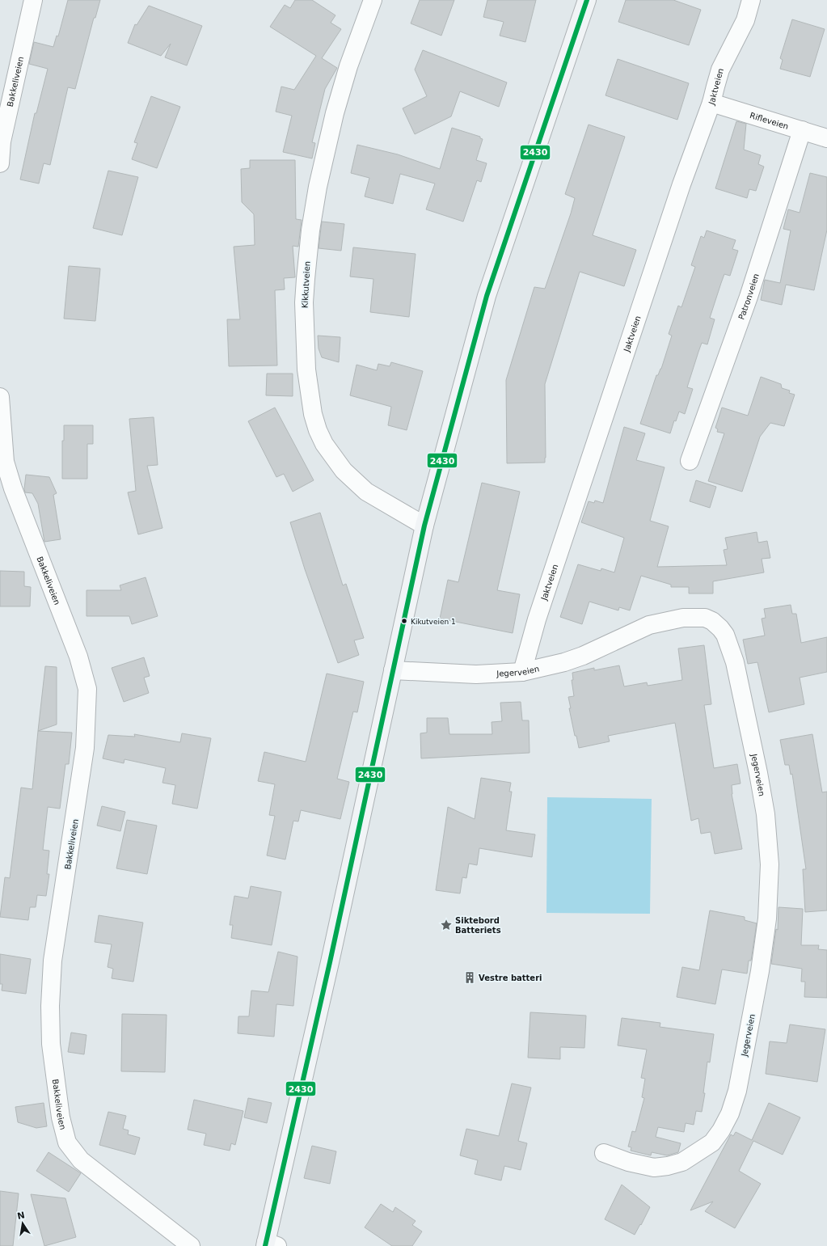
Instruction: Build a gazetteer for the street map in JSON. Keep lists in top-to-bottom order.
{
  "streets": {
    "street": [
      "Bakkeliveien",
      "Jaktveien",
      "Rifleveien",
      "Kikkutveien",
      "Patronveien",
      "Jegerveien"
    ]
  },
  "crossings": [
    ["Jaktveien", "Rifleveien"],
    ["Jaktveien", "Jegerveien"],
    ["Rifleveien", "Patronveien"]
  ],
  "places": {
    "other": ["Kikutveien 1"],
    "place": ["Siktebord Batteriets"],
    "building": ["Vestre batteri"]
  },
  "lines": ["transit line 2430"],
  "north": "top"
}
